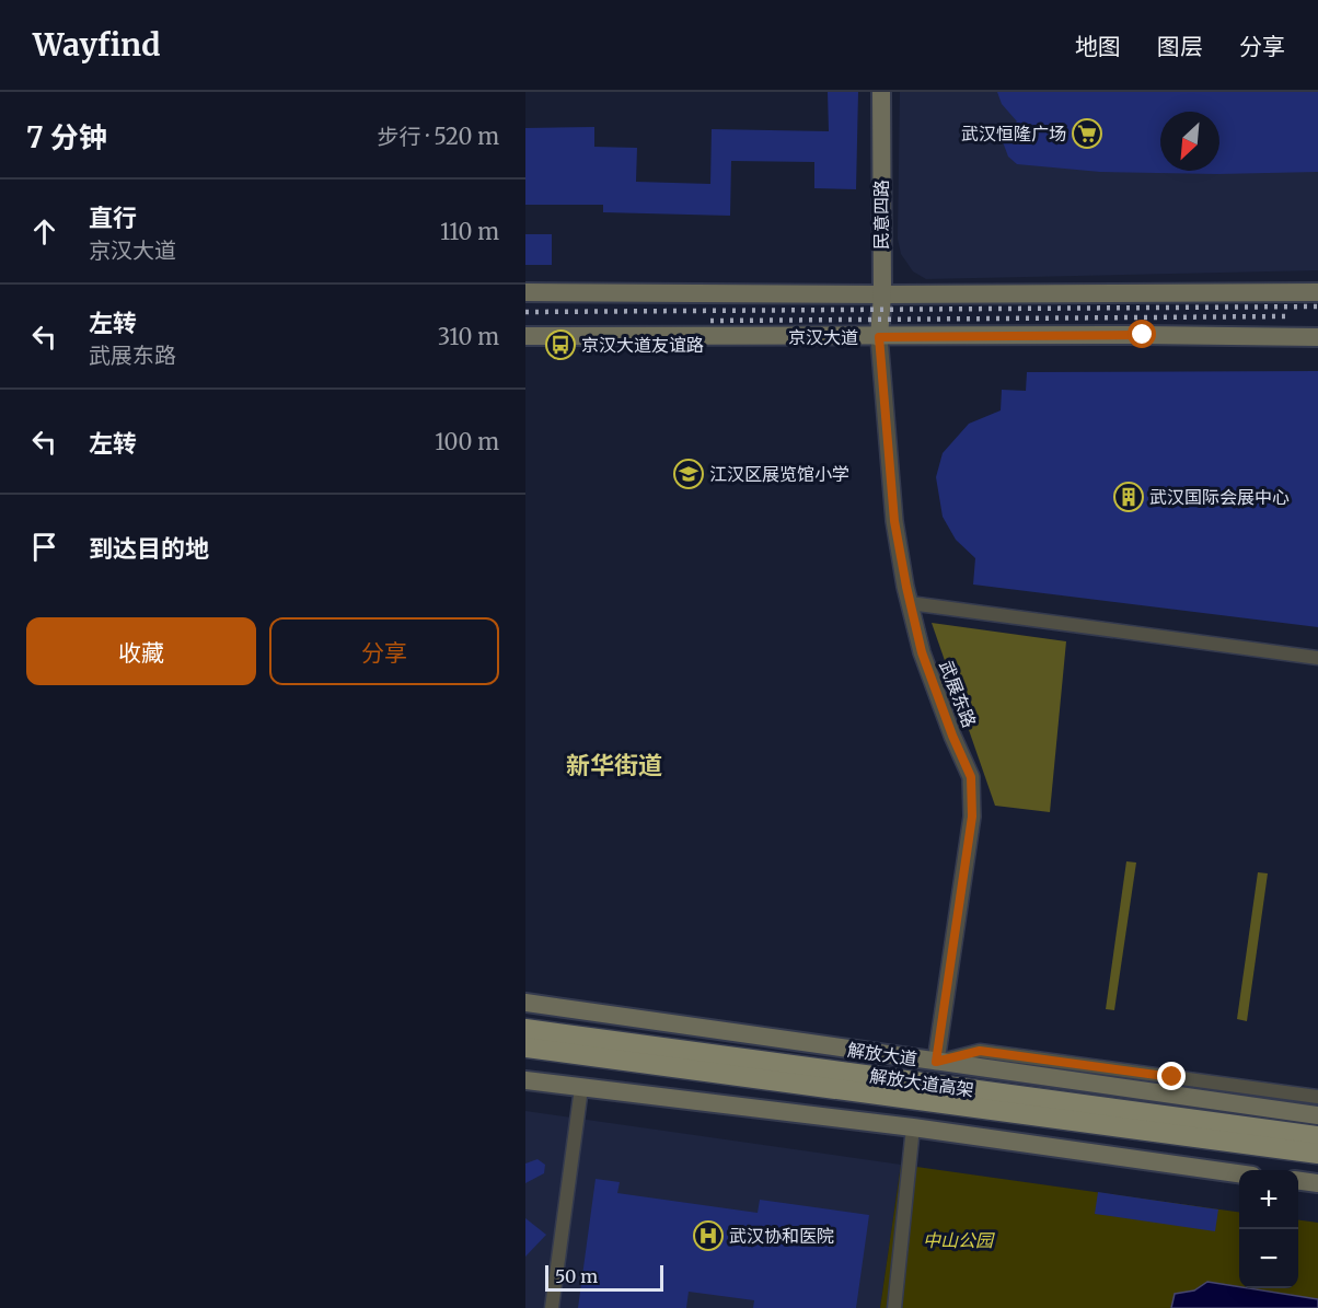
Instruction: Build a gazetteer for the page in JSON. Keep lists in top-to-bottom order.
{
  "streets": {
    "main road": [
      "民意四路",
      "京汉大道",
      "解放大道",
      "解放大道高架"
    ],
    "street": ["武展东路"]
  },
  "crossings": [
    ["民意四路", "京汉大道"],
    ["民意四路", "武展东路"],
    ["京汉大道", "武展东路"],
    ["武展东路", "解放大道"]
  ],
  "districts": ["新华街道"],
  "parks": ["中山公园"],
  "places": {
    "supermarket": ["武汉恒隆广场"],
    "bus stop": ["京汉大道友谊路"],
    "school or university": ["江汉区展览馆小学"],
    "building": ["武汉国际会展中心"],
    "hospital": ["武汉协和医院"]
  },
  "scale_bar": "50 m",
  "north": "bottom left",
  "page": {
    "header": "Wayfind",
    "nav": ["地图", "图层", "分享"],
    "heading": ["7 分钟", "步行 · 520 m"],
    "list": [
      ["直行", "京汉大道", "110 m"],
      ["左转", "武展东路", "310 m"],
      ["左转", "100 m"],
      "到达目的地"
    ],
    "buttons": ["收藏", "分享"],
    "map_buttons": ["+", "−"],
    "scale": "50 m"
  }
}
